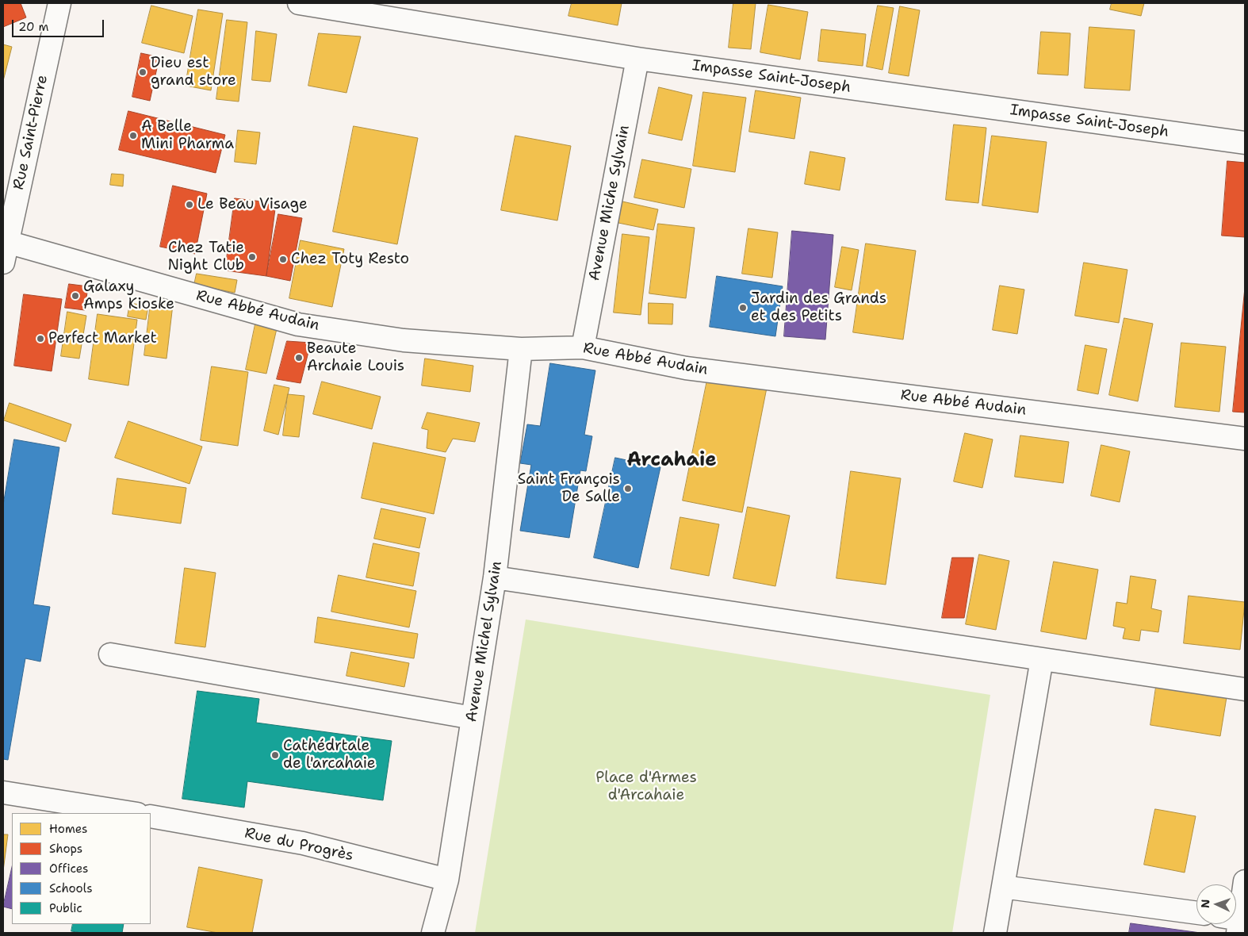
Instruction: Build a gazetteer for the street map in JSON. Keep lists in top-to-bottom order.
{
  "streets": {
    "street": [
      "Impasse Saint-Joseph",
      "Rue Saint-Pierre",
      "Avenue Miche Sylvain",
      "Rue Abbé Audain",
      "Avenue Michel Sylvain",
      "Rue du Progrès"
    ]
  },
  "crossings": [
    ["Impasse Saint-Joseph", "Avenue Miche Sylvain"],
    ["Rue Saint-Pierre", "Rue Abbé Audain"],
    ["Avenue Miche Sylvain", "Rue Abbé Audain"],
    ["Rue Abbé Audain", "Avenue Michel Sylvain"],
    ["Avenue Michel Sylvain", "Rue du Progrès"]
  ],
  "districts": ["Arcahaie"],
  "parks": ["Place d'Armes d'Arcahaie"],
  "places": [
    "Dieu est grand store",
    "A Belle Mini Pharma",
    "Le Beau Visage",
    "Chez Tatie Night Club",
    "Chez Toty Resto",
    "Galaxy Amps Kioske",
    "Jardin des Grands et des Petits",
    "Perfect Market",
    "Beaute Archaie Louis",
    "Saint François De Salle",
    "Cathédrtale de l'arcahaie"
  ],
  "legend": [
    "Homes",
    "Shops",
    "Offices",
    "Schools",
    "Public"
  ],
  "scale_bar": "20 m",
  "north": "left"
}
